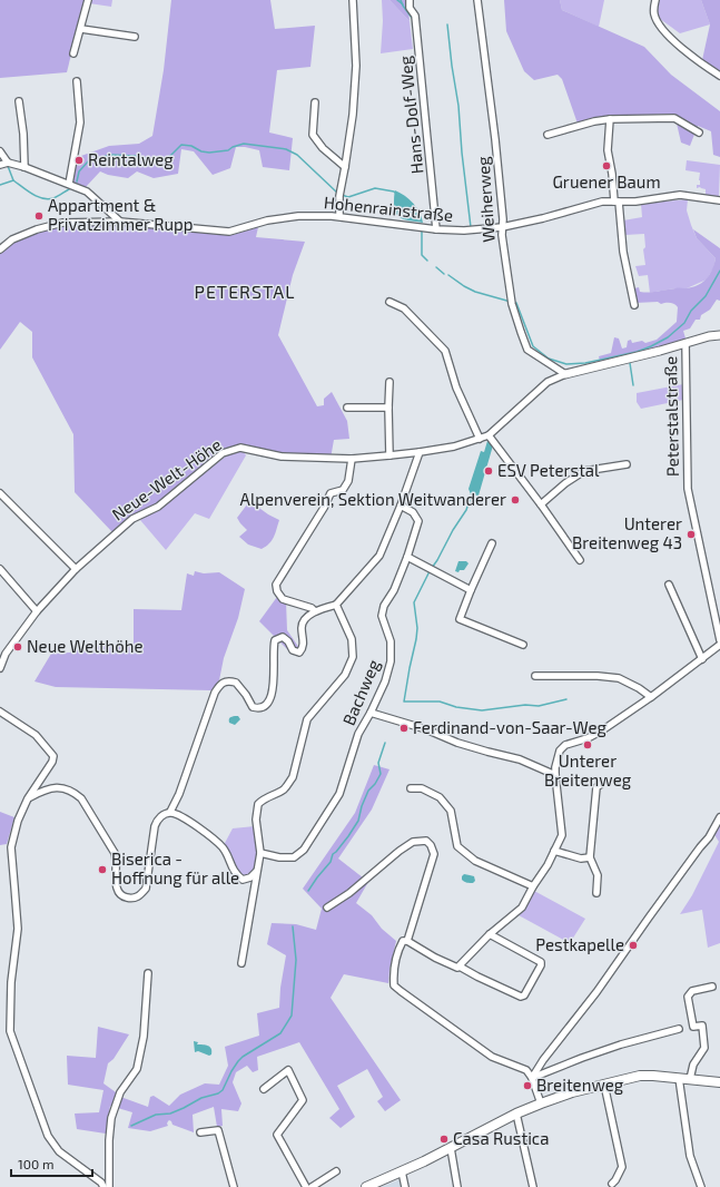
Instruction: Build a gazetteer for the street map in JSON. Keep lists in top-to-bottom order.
{
  "streets": {
    "street": [
      "Hans-Dolf-Weg",
      "Weiherweg",
      "Hohenrainstraße",
      "Peterstalstraße",
      "Neue-Welt-Höhe",
      "Bachweg"
    ]
  },
  "crossings": [
    ["Hans-Dolf-Weg", "Hohenrainstraße"],
    ["Weiherweg", "Hohenrainstraße"],
    ["Weiherweg", "Peterstalstraße"],
    ["Peterstalstraße", "Neue-Welt-Höhe"]
  ],
  "districts": ["PETERSTAL"],
  "places": [
    "Reintalweg",
    "Gruener Baum",
    "Appartment & Privatzimmer Rupp",
    "ESV Peterstal",
    "Alpenverein, Sektion Weitwanderer",
    "Unterer Breitenweg 43",
    "Neue Welthöhe",
    "Ferdinand-von-Saar-Weg",
    "Unterer Breitenweg",
    "Biserica - Hoffnung für alle",
    "Pestkapelle",
    "Breitenweg",
    "Casa Rustica"
  ],
  "scale_bar": "100 m"
}
